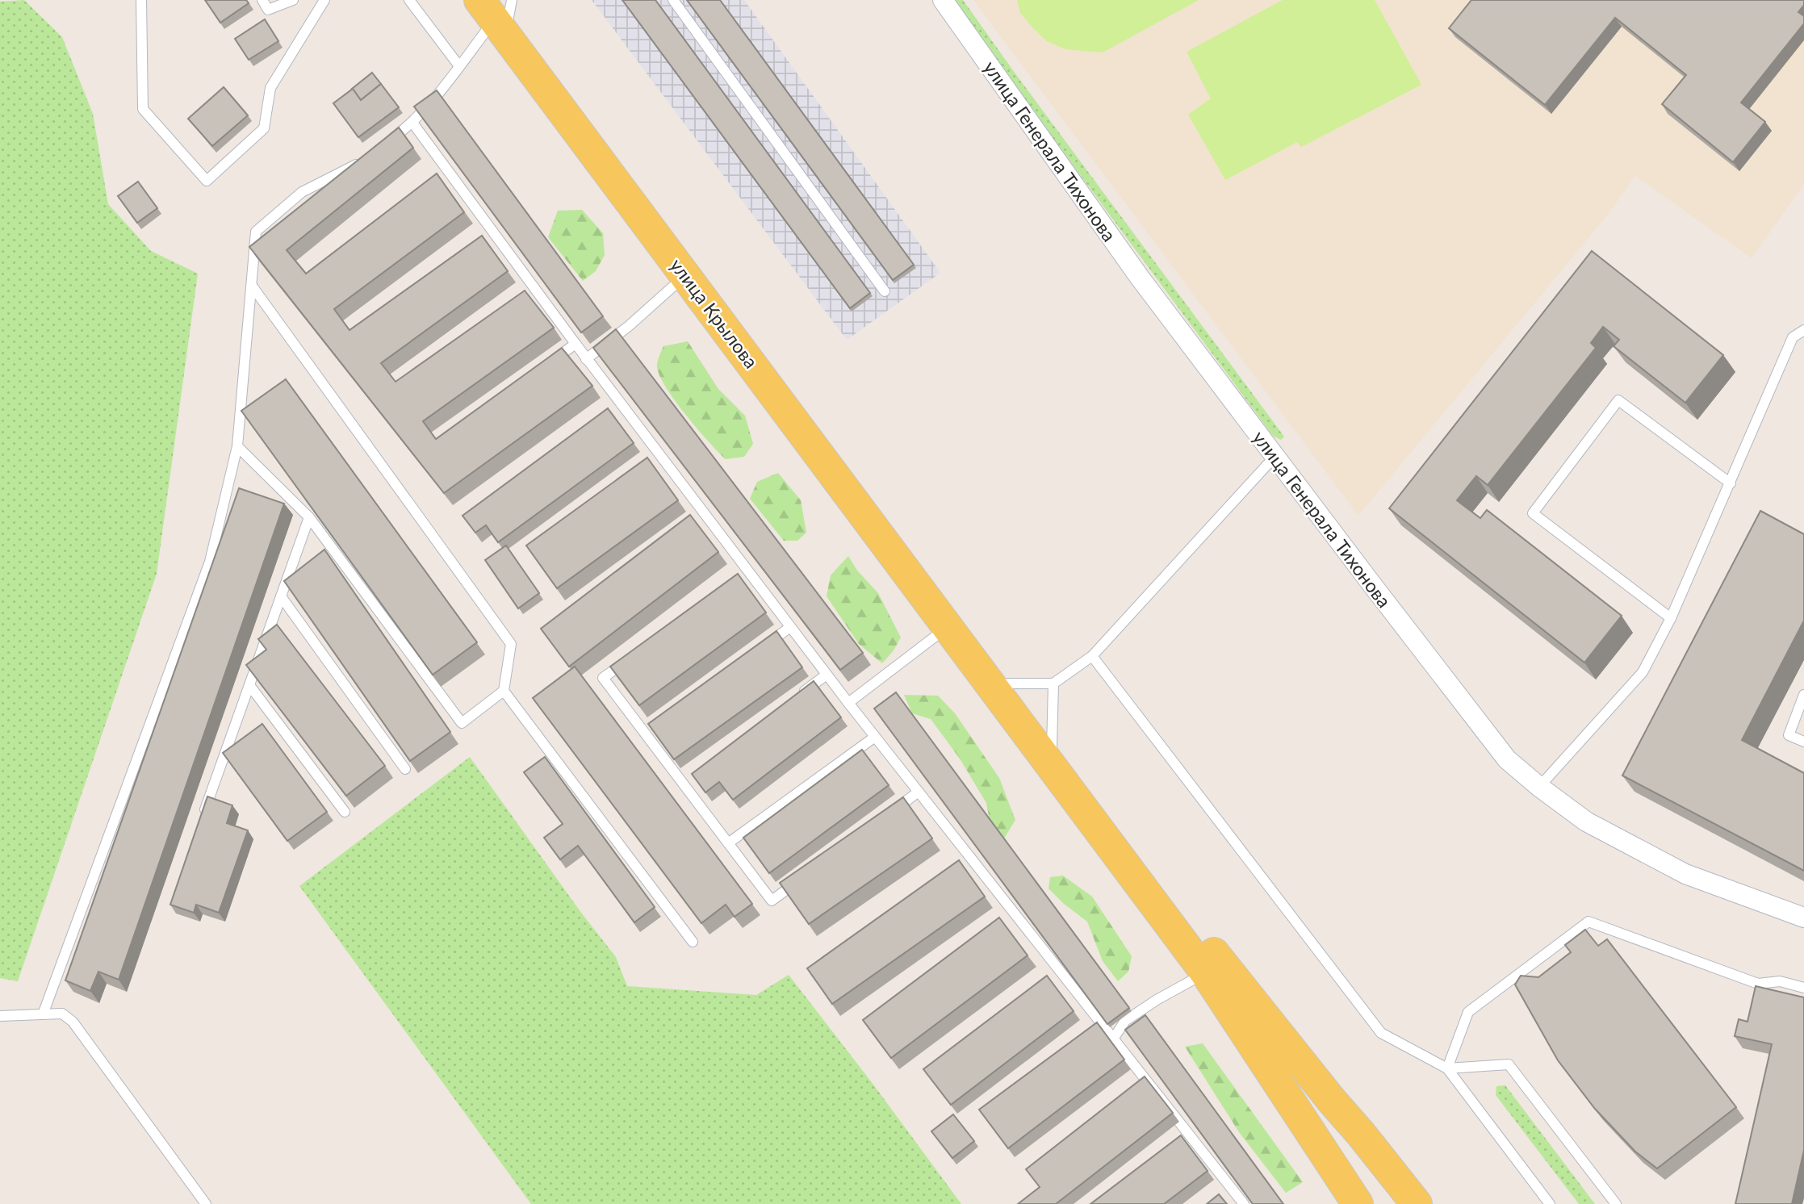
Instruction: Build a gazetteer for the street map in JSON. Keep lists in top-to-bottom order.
{
  "streets": {
    "main road": ["улица Крылова"],
    "street": ["улица Генерала Тихонова"]
  }
}
